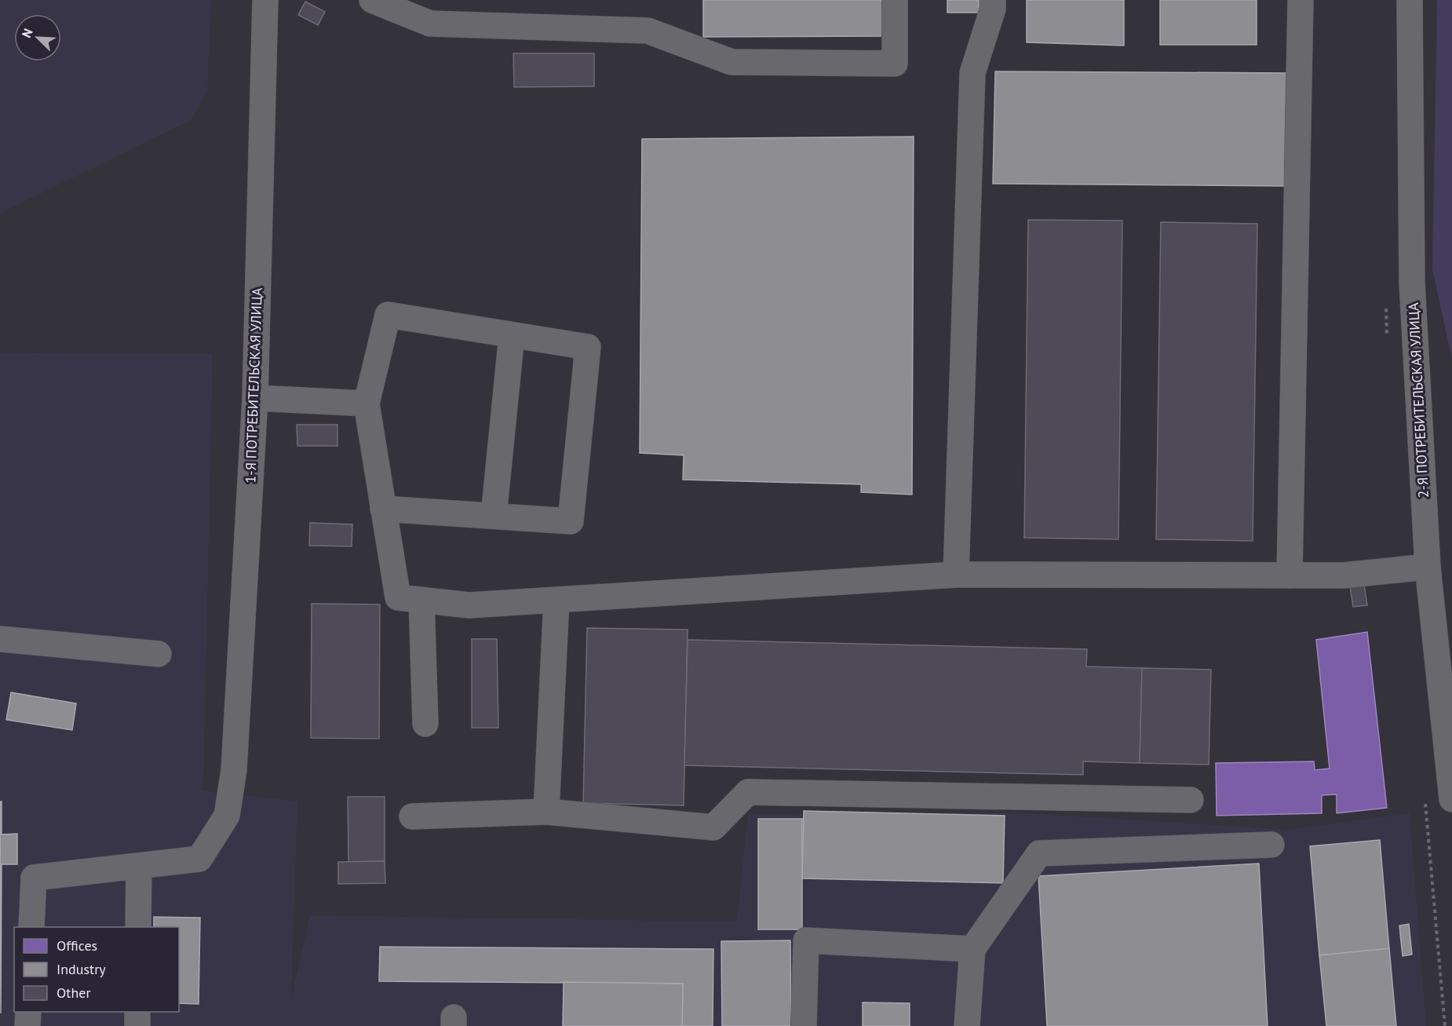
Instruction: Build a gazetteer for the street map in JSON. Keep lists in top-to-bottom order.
{
  "streets": {
    "street": ["1-Я ПОТРЕБИТЕЛЬСКАЯ УЛИЦА", "2-Я ПОТРЕБИТЕЛЬСКАЯ УЛИЦА"]
  },
  "legend": ["Offices", "Industry", "Other"],
  "north": "top left"
}
